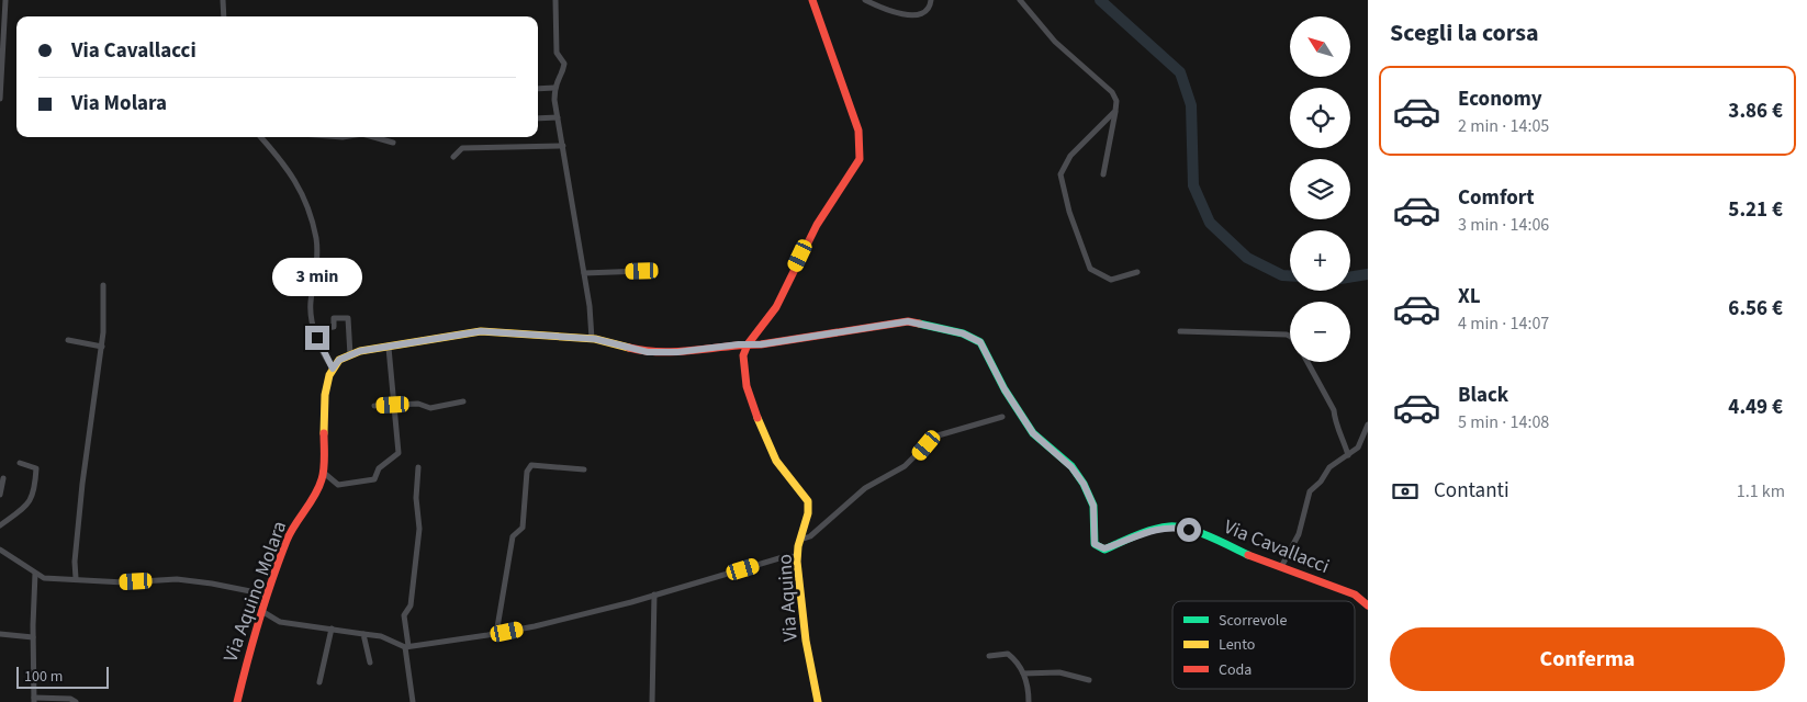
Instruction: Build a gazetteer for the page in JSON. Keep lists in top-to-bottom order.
{
  "streets": {
    "street": ["Via Cavallacci", "Via Aquino Molara", "Via Aquino"]
  },
  "crossings": [
    ["Via Cavallacci", "Via Aquino"]
  ],
  "legend": ["Scorrevole", "Lento", "Coda"],
  "scale_bar": "100 m",
  "north": "top left",
  "page": {
    "heading": "Scegli la corsa",
    "map_buttons": ["+", "−"],
    "banner": ["Via Cavallacci", "Via Molara"],
    "list": [
      {
        "name": "Economy",
        "note": "2 min · 14:05",
        "value": "3.86 €"
      },
      {
        "name": "Comfort",
        "note": "3 min · 14:06",
        "value": "5.21 €"
      },
      {
        "name": "XL",
        "note": "4 min · 14:07",
        "value": "6.56 €"
      },
      {
        "name": "Black",
        "note": "5 min · 14:08",
        "value": "4.49 €"
      }
    ],
    "bubble": "3 min",
    "pay": ["Contanti", "1.1 km"],
    "buttons": "Conferma",
    "scale": "100 m"
  }
}
